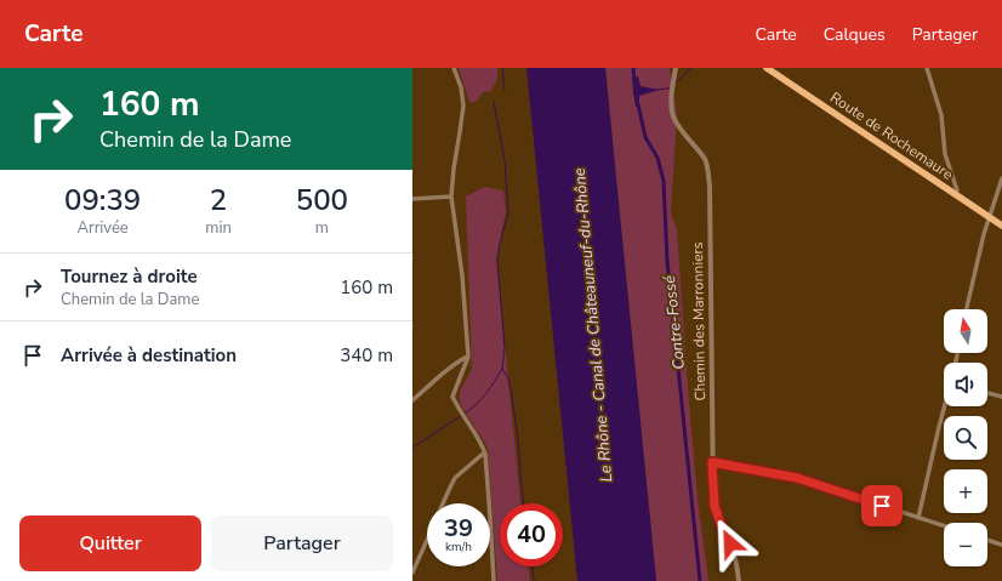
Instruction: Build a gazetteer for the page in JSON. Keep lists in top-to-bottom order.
{
  "streets": {
    "main road": ["Route de Rochemaure"],
    "street": ["Chemin des Marronniers"]
  },
  "water": ["Contre-Fossé", "Le Rhône - Canal de Châteauneuf-du-Rhône"],
  "north": "top",
  "page": {
    "header": "Carte",
    "nav": ["Carte", "Calques", "Partager"],
    "turn": ["160 m", "Chemin de la Dame"],
    "eta": [
      "09:39",
      "Arrivée",
      "2",
      "min",
      "500",
      "m"
    ],
    "list": [
      {
        "name": "Tournez à droite",
        "note": "Chemin de la Dame",
        "value": "160 m"
      },
      {
        "name": "Arrivée à destination",
        "value": "340 m"
      }
    ],
    "map_buttons": ["+", "−"],
    "speed": "39 km/h",
    "limit": "40",
    "buttons": ["Quitter", "Partager"]
  }
}
